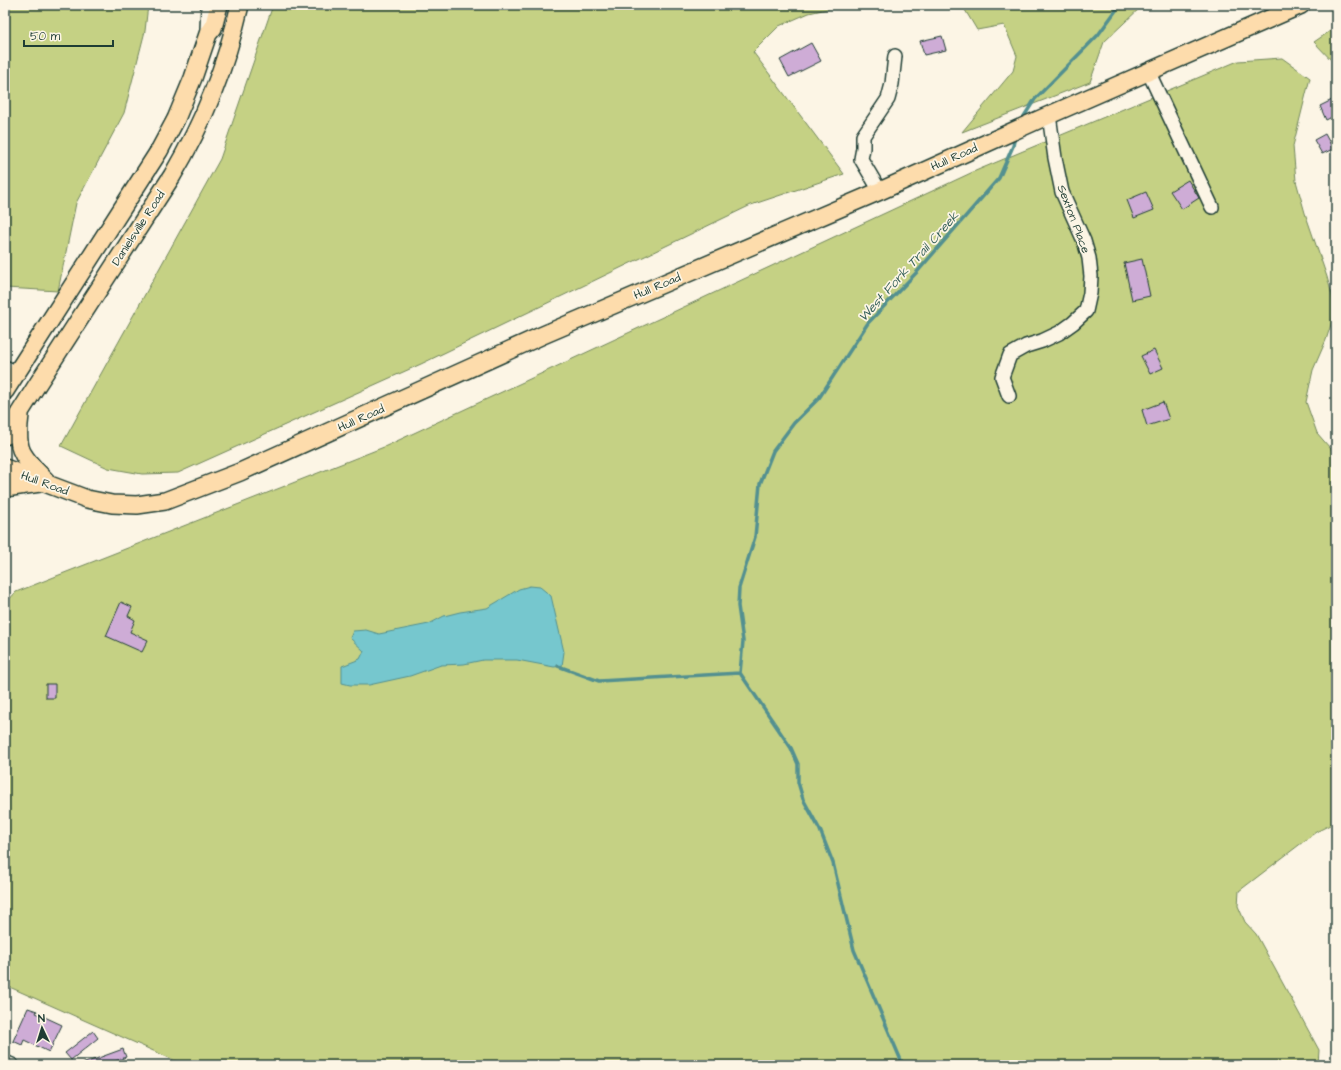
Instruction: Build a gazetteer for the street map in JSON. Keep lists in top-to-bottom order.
{
  "streets": {
    "main road": ["Hull Road", "Danielsville Road"],
    "street": ["Sexton Place"]
  },
  "crossings": [
    ["Hull Road", "Sexton Place"]
  ],
  "water": ["West Fork Trail Creek"],
  "scale_bar": "50 m",
  "north": "top"
}
